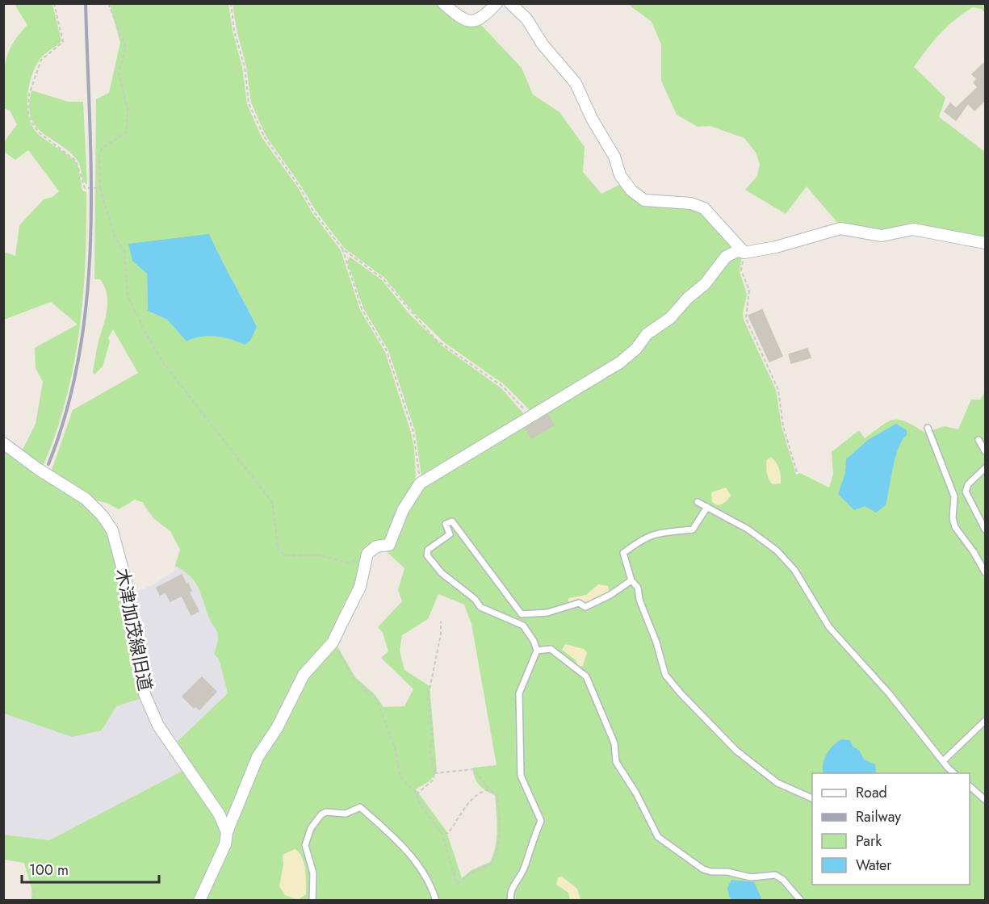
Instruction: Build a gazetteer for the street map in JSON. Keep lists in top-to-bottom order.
{
  "streets": {
    "street": ["木津加茂線旧道"]
  },
  "legend": [
    "Road",
    "Railway",
    "Park",
    "Water"
  ],
  "scale_bar": "100 m"
}
